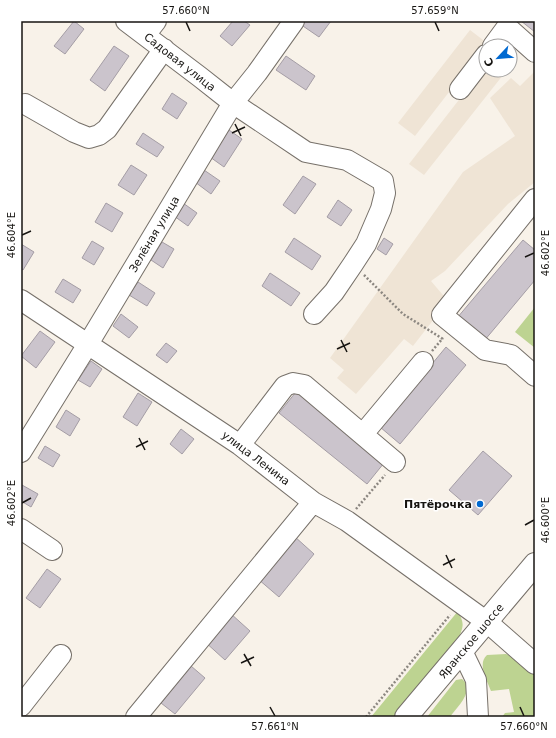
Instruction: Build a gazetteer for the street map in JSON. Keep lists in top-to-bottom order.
{
  "streets": {
    "main road": ["Яранское шоссе"],
    "street": ["Садовая улица", "Зелёная улица", "улица Ленина"]
  },
  "crossings": [
    ["Садовая улица", "Зелёная улица"],
    ["Зелёная улица", "улица Ленина"],
    ["улица Ленина", "Яранское шоссе"]
  ],
  "places": ["Пятёрочка"],
  "north": "bottom left",
  "coordinates": [
    "57.660°N",
    "57.659°N",
    "46.604°E",
    "46.602°E",
    "46.600°E",
    "57.661°N"
  ]
}
